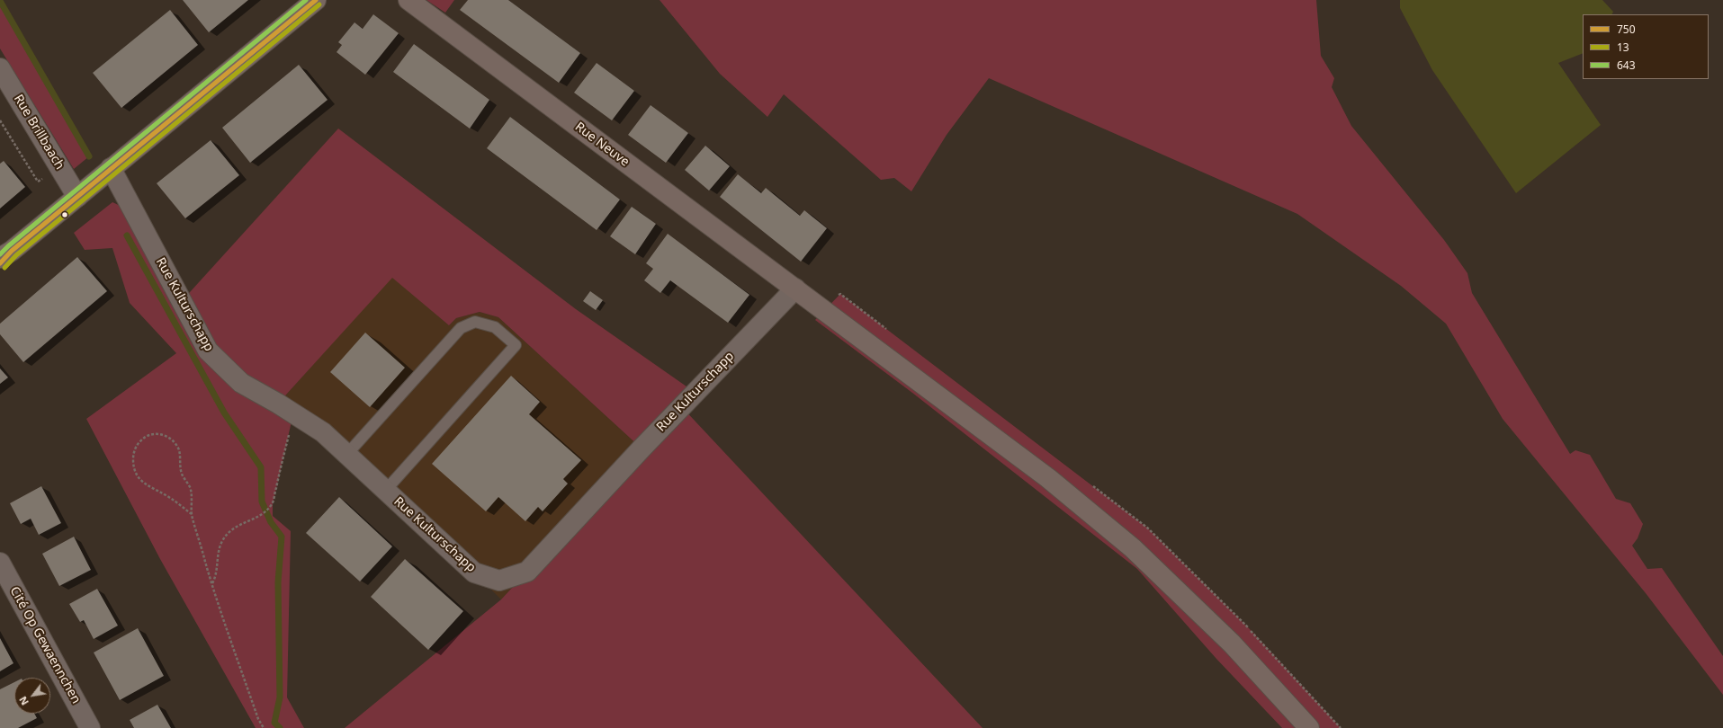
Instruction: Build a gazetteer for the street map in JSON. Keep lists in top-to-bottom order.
{
  "streets": {
    "street": [
      "Rue Brillbaach",
      "Rue Neuve",
      "Rue Kulturschapp",
      "Cité Op Gewaennchen"
    ]
  },
  "crossings": [
    ["Rue Neuve", "Rue Kulturschapp"]
  ],
  "lines": ["transit line 750", "transit line 643", "transit line 13"],
  "legend": ["750", "13", "643"],
  "north": "bottom left"
}
